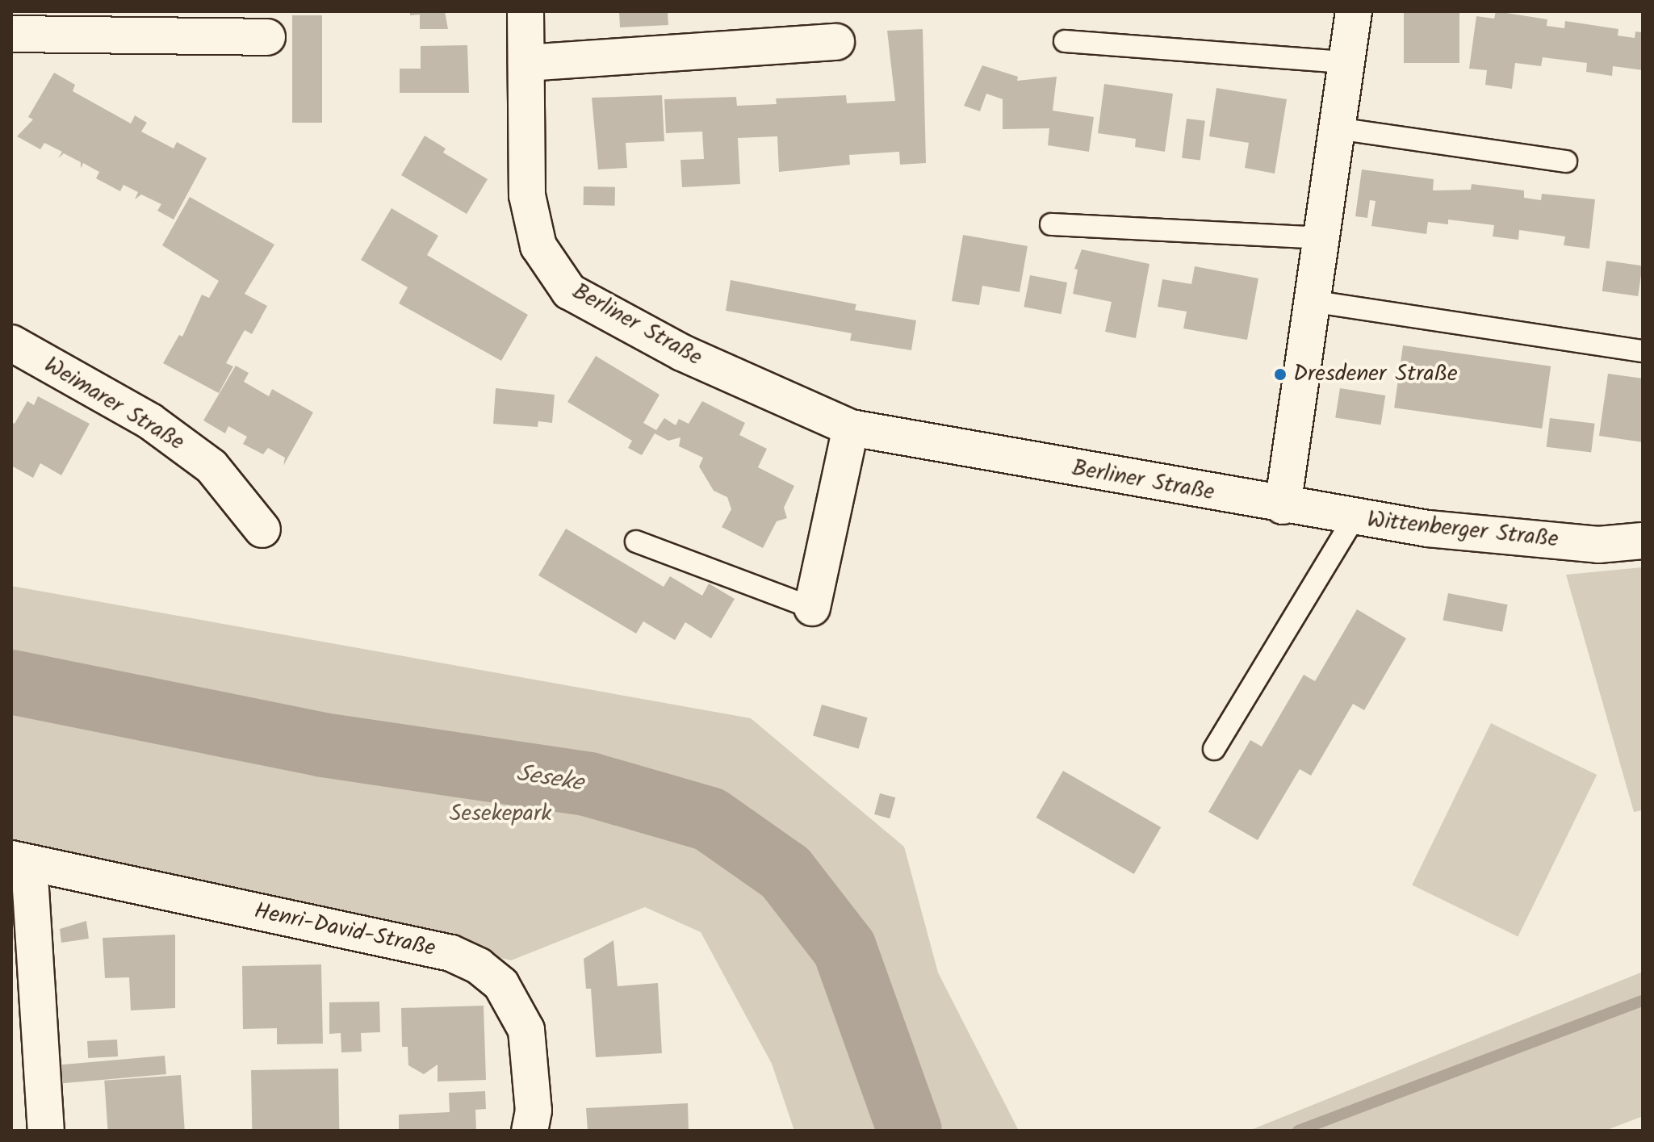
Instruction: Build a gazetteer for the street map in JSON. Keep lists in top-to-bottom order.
{
  "streets": {
    "street": [
      "Berliner Straße",
      "Weimarer Straße",
      "Wittenberger Straße",
      "Henri-David-Straße"
    ]
  },
  "crossings": [
    ["Berliner Straße", "Wittenberger Straße"]
  ],
  "water": ["Seseke"],
  "parks": ["Sesekepark"],
  "places": ["Dresdener Straße"]
}
